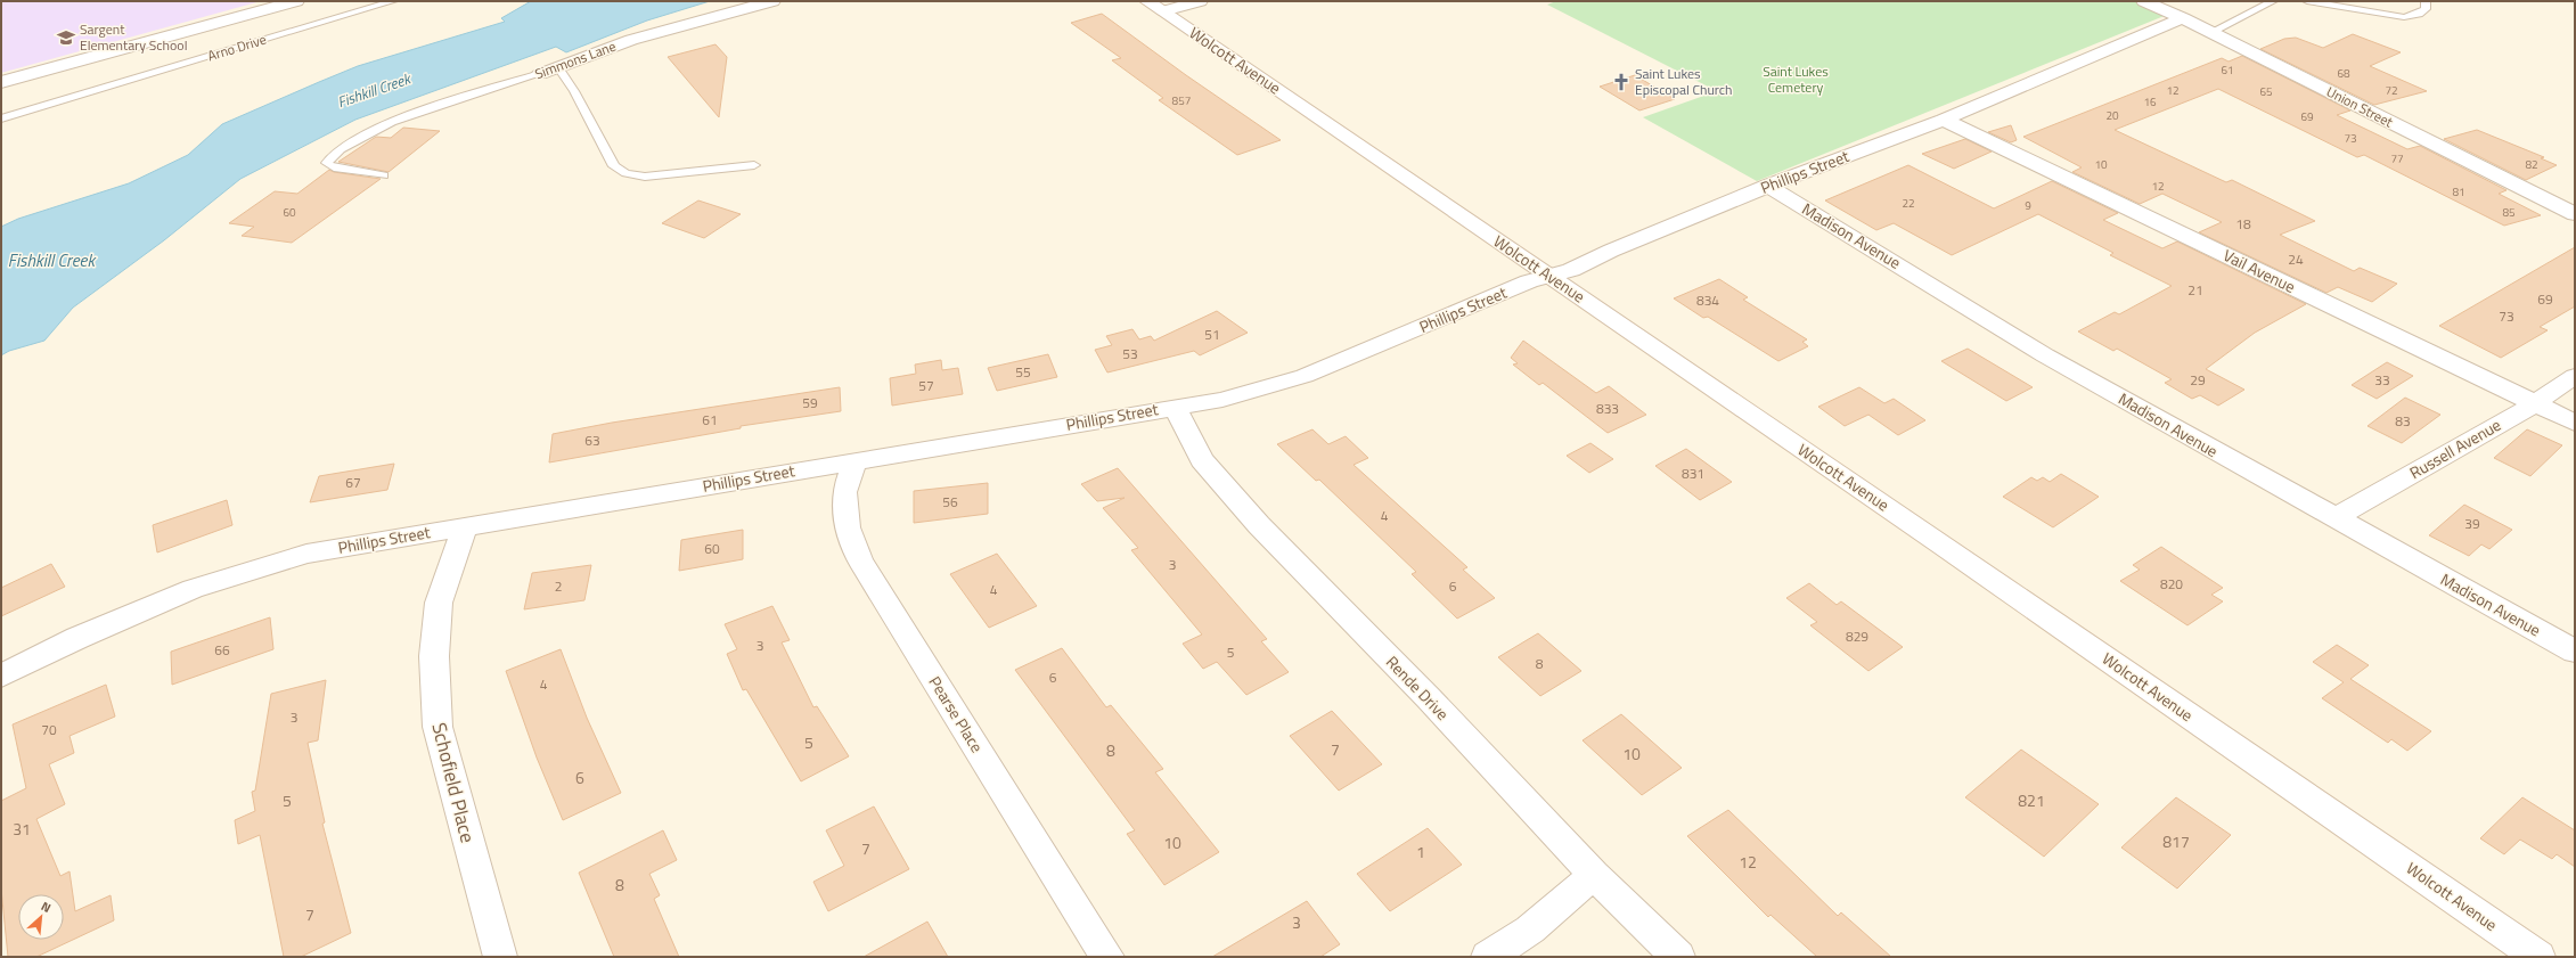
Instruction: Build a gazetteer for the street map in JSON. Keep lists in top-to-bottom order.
{
  "streets": {
    "street": [
      "Simmons Lane",
      "Wolcott Avenue",
      "Union Street",
      "Phillips Street",
      "Madison Avenue",
      "Vail Avenue",
      "Russell Avenue",
      "Rende Drive",
      "Pearse Place",
      "Schofield Place"
    ],
    "lane": ["Arno Drive"]
  },
  "crossings": [
    ["Wolcott Avenue", "Phillips Street"],
    ["Union Street", "Phillips Street"],
    ["Phillips Street", "Madison Avenue"],
    ["Phillips Street", "Vail Avenue"],
    ["Phillips Street", "Rende Drive"],
    ["Phillips Street", "Pearse Place"],
    ["Phillips Street", "Schofield Place"],
    ["Madison Avenue", "Russell Avenue"],
    ["Vail Avenue", "Russell Avenue"]
  ],
  "water": ["Fishkill Creek"],
  "parks": ["Saint Lukes Cemetery"],
  "places": {
    "school or university": ["Sargent Elementary School"],
    "church": ["Saint Lukes Episcopal Church"]
  },
  "house_numbers": [
    "61",
    "68",
    "12",
    "72",
    "65",
    "857",
    "16",
    "20",
    "69",
    "73",
    "77",
    "10",
    "82",
    "12",
    "81",
    "22",
    "9",
    "60",
    "85",
    "18",
    "24",
    "21",
    "69",
    "834",
    "73",
    "51",
    "53",
    "55",
    "29",
    "33",
    "57",
    "59",
    "833",
    "61",
    "83",
    "63",
    "831",
    "67",
    "56",
    "4",
    "39",
    "60",
    "3",
    "820",
    "2",
    "6",
    "4",
    "829",
    "3",
    "66",
    "5",
    "8",
    "6",
    "4",
    "3",
    "70",
    "5",
    "7",
    "8",
    "10",
    "6",
    "5",
    "821",
    "31",
    "817",
    "10",
    "7",
    "1",
    "12",
    "8",
    "7",
    "3"
  ],
  "north": "top right"
}
